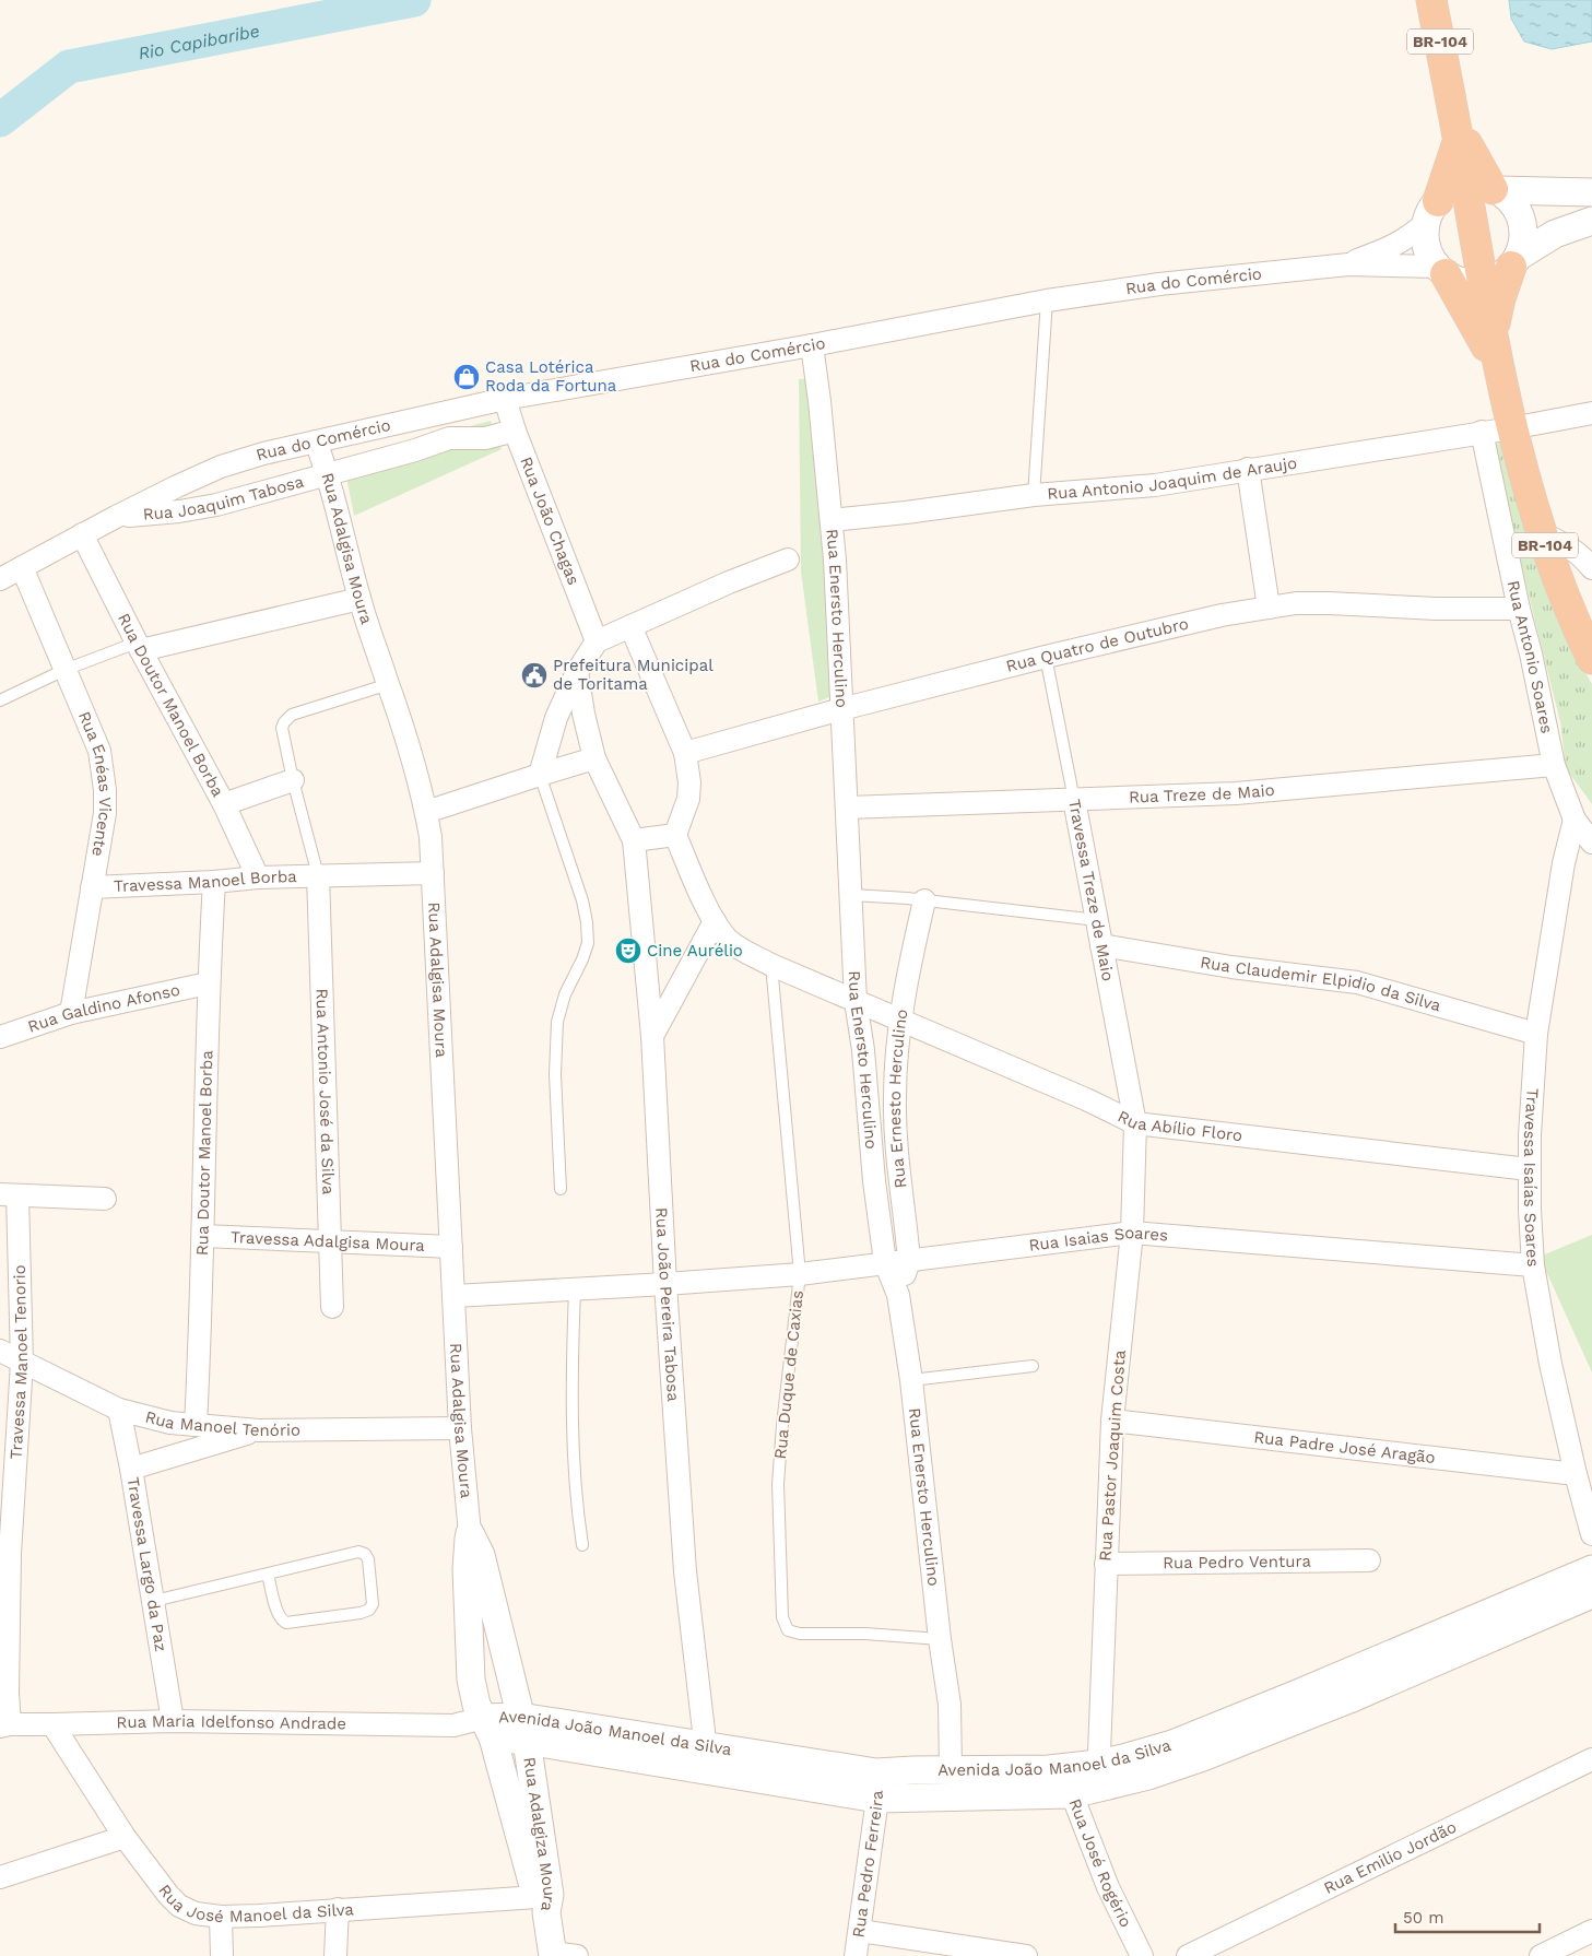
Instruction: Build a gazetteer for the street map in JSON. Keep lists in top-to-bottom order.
{
  "streets": {
    "highway": ["BR-104"],
    "street": [
      "Rua do Comércio",
      "Rua Antonio Joaquim de Araujo",
      "Rua Joaquim Tabosa",
      "Rua João Chagas",
      "Rua Adalgisa Moura",
      "Rua Enersto Herculino",
      "Rua Quatro de Outubro",
      "Rua Antonio Soares",
      "Rua Doutor Manoel Borba",
      "Rua Enéas Vicente",
      "Rua Treze de Maio",
      "Travessa Manoel Borba",
      "Travessa Treze de Maio",
      "Rua Claudemir Elpidio da Silva",
      "Rua Galdino Afonso",
      "Rua Antonio José da Silva",
      "Rua Ernesto Herculino",
      "Rua Abílio Floro",
      "Travessa Isaías Soares",
      "Travessa Adalgisa Moura",
      "Rua Isaias Soares",
      "Rua João Pereira Tabosa",
      "Travessa Manoel Tenorio",
      "Rua Manoel Tenório",
      "Rua Padre José Aragão",
      "Rua Pastor Joaquim Costa",
      "Rua Pedro Ventura",
      "Travessa Largo da Paz",
      "Rua Maria Idelfonso Andrade",
      "Avenida João Manoel da Silva",
      "Rua Adalgiza Moura",
      "Rua Emilio Jordão",
      "Rua José Rogério",
      "Rua Pedro Ferreira",
      "Rua José Manoel da Silva"
    ],
    "lane": ["Rua Duque de Caxias"]
  },
  "crossings": [
    ["BR-104", "Rua Antonio Joaquim de Araujo"],
    ["Rua do Comércio", "Rua Joaquim Tabosa"],
    ["Rua do Comércio", "Rua João Chagas"],
    ["Rua do Comércio", "Rua Adalgisa Moura"],
    ["Rua do Comércio", "Rua Enersto Herculino"],
    ["Rua Antonio Joaquim de Araujo", "Rua Enersto Herculino"],
    ["Rua Antonio Joaquim de Araujo", "Rua Antonio Soares"],
    ["Rua Joaquim Tabosa", "Rua Adalgisa Moura"],
    ["Rua Joaquim Tabosa", "Rua Doutor Manoel Borba"],
    ["Rua Joaquim Tabosa", "Rua Enéas Vicente"],
    ["Rua Adalgisa Moura", "Travessa Manoel Borba"],
    ["Rua Adalgisa Moura", "Travessa Adalgisa Moura"],
    ["Rua Adalgisa Moura", "Rua Isaias Soares"],
    ["Rua Adalgisa Moura", "Rua Manoel Tenório"],
    ["Rua Adalgisa Moura", "Rua Adalgiza Moura"],
    ["Rua Enersto Herculino", "Rua Quatro de Outubro"],
    ["Rua Enersto Herculino", "Rua Treze de Maio"],
    ["Rua Enersto Herculino", "Rua Ernesto Herculino"],
    ["Rua Enersto Herculino", "Rua Abílio Floro"],
    ["Rua Enersto Herculino", "Rua Isaias Soares"],
    ["Rua Enersto Herculino", "Rua Duque de Caxias"],
    ["Rua Enersto Herculino", "Avenida João Manoel da Silva"],
    ["Rua Quatro de Outubro", "Rua Antonio Soares"],
    ["Rua Quatro de Outubro", "Travessa Treze de Maio"],
    ["Rua Antonio Soares", "Rua Treze de Maio"],
    ["Rua Antonio Soares", "Travessa Isaías Soares"],
    ["Rua Doutor Manoel Borba", "Travessa Manoel Borba"],
    ["Rua Doutor Manoel Borba", "Rua Galdino Afonso"],
    ["Rua Doutor Manoel Borba", "Travessa Adalgisa Moura"],
    ["Rua Doutor Manoel Borba", "Rua Manoel Tenório"],
    ["Rua Enéas Vicente", "Travessa Manoel Borba"],
    ["Rua Enéas Vicente", "Rua Galdino Afonso"],
    ["Rua Treze de Maio", "Travessa Treze de Maio"],
    ["Travessa Manoel Borba", "Rua Antonio José da Silva"],
    ["Travessa Treze de Maio", "Rua Claudemir Elpidio da Silva"],
    ["Travessa Treze de Maio", "Rua Abílio Floro"],
    ["Travessa Treze de Maio", "Rua Pastor Joaquim Costa"],
    ["Rua Claudemir Elpidio da Silva", "Travessa Isaías Soares"],
    ["Rua Antonio José da Silva", "Travessa Adalgisa Moura"],
    ["Rua Ernesto Herculino", "Rua Abílio Floro"],
    ["Rua Ernesto Herculino", "Rua Isaias Soares"],
    ["Rua Abílio Floro", "Travessa Isaías Soares"],
    ["Rua Abílio Floro", "Rua Duque de Caxias"],
    ["Rua Abílio Floro", "Rua Pastor Joaquim Costa"],
    ["Travessa Isaías Soares", "Rua Isaias Soares"],
    ["Travessa Isaías Soares", "Rua Padre José Aragão"],
    ["Rua Isaias Soares", "Rua João Pereira Tabosa"],
    ["Rua Isaias Soares", "Rua Duque de Caxias"],
    ["Rua Isaias Soares", "Rua Pastor Joaquim Costa"],
    ["Rua João Pereira Tabosa", "Avenida João Manoel da Silva"],
    ["Travessa Manoel Tenorio", "Rua Manoel Tenório"],
    ["Travessa Manoel Tenorio", "Rua Maria Idelfonso Andrade"],
    ["Rua Manoel Tenório", "Travessa Largo da Paz"],
    ["Rua Padre José Aragão", "Rua Pastor Joaquim Costa"],
    ["Rua Pastor Joaquim Costa", "Rua Pedro Ventura"],
    ["Rua Pastor Joaquim Costa", "Avenida João Manoel da Silva"],
    ["Rua Pastor Joaquim Costa", "Rua José Rogério"],
    ["Travessa Largo da Paz", "Rua Maria Idelfonso Andrade"],
    ["Rua Maria Idelfonso Andrade", "Avenida João Manoel da Silva"],
    ["Rua Maria Idelfonso Andrade", "Rua Adalgiza Moura"],
    ["Rua Maria Idelfonso Andrade", "Rua José Manoel da Silva"],
    ["Avenida João Manoel da Silva", "Rua Adalgiza Moura"],
    ["Avenida João Manoel da Silva", "Rua José Rogério"],
    ["Avenida João Manoel da Silva", "Rua Pedro Ferreira"],
    ["Rua Adalgiza Moura", "Rua José Manoel da Silva"]
  ],
  "water": ["Rio Capibaribe"],
  "places": {
    "shop": ["Casa Lotérica Roda da Fortuna"],
    "public building": ["Prefeitura Municipal de Toritama"],
    "theatre": ["Cine Aurélio"]
  },
  "scale_bar": "50 m"
}
